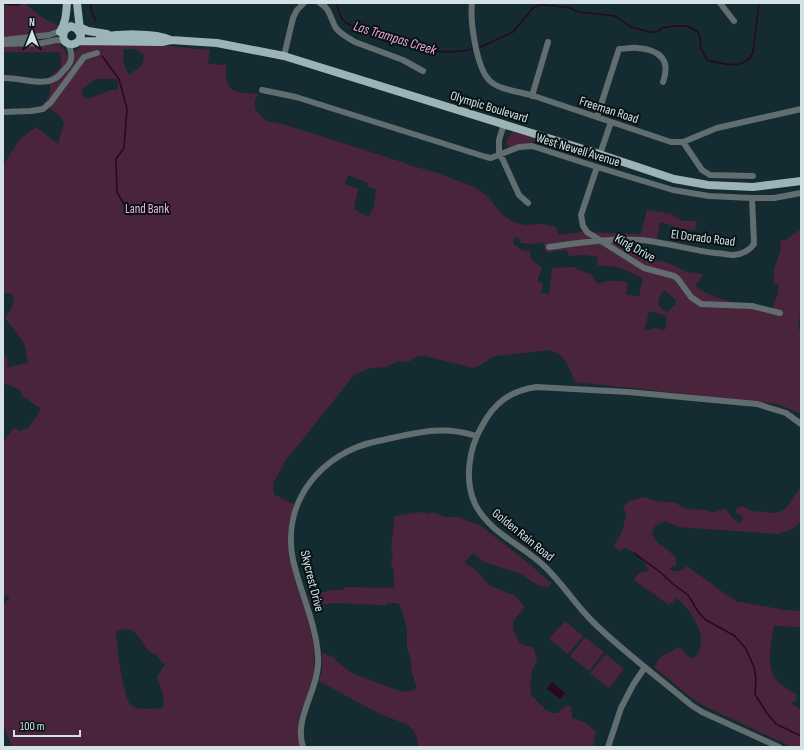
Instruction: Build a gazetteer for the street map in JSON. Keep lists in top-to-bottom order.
{
  "streets": {
    "main road": ["Olympic Boulevard"],
    "street": [
      "Freeman Road",
      "West Newell Avenue",
      "El Dorado Road",
      "King Drive",
      "Golden Rain Road",
      "Skycrest Drive"
    ]
  },
  "crossings": [
    ["West Newell Avenue", "El Dorado Road"],
    ["West Newell Avenue", "King Drive"],
    ["El Dorado Road", "King Drive"],
    ["Golden Rain Road", "Skycrest Drive"]
  ],
  "water": ["Las Trampas Creek"],
  "parks": ["Land Bank"],
  "scale_bar": "100 m",
  "north": "top"
}
